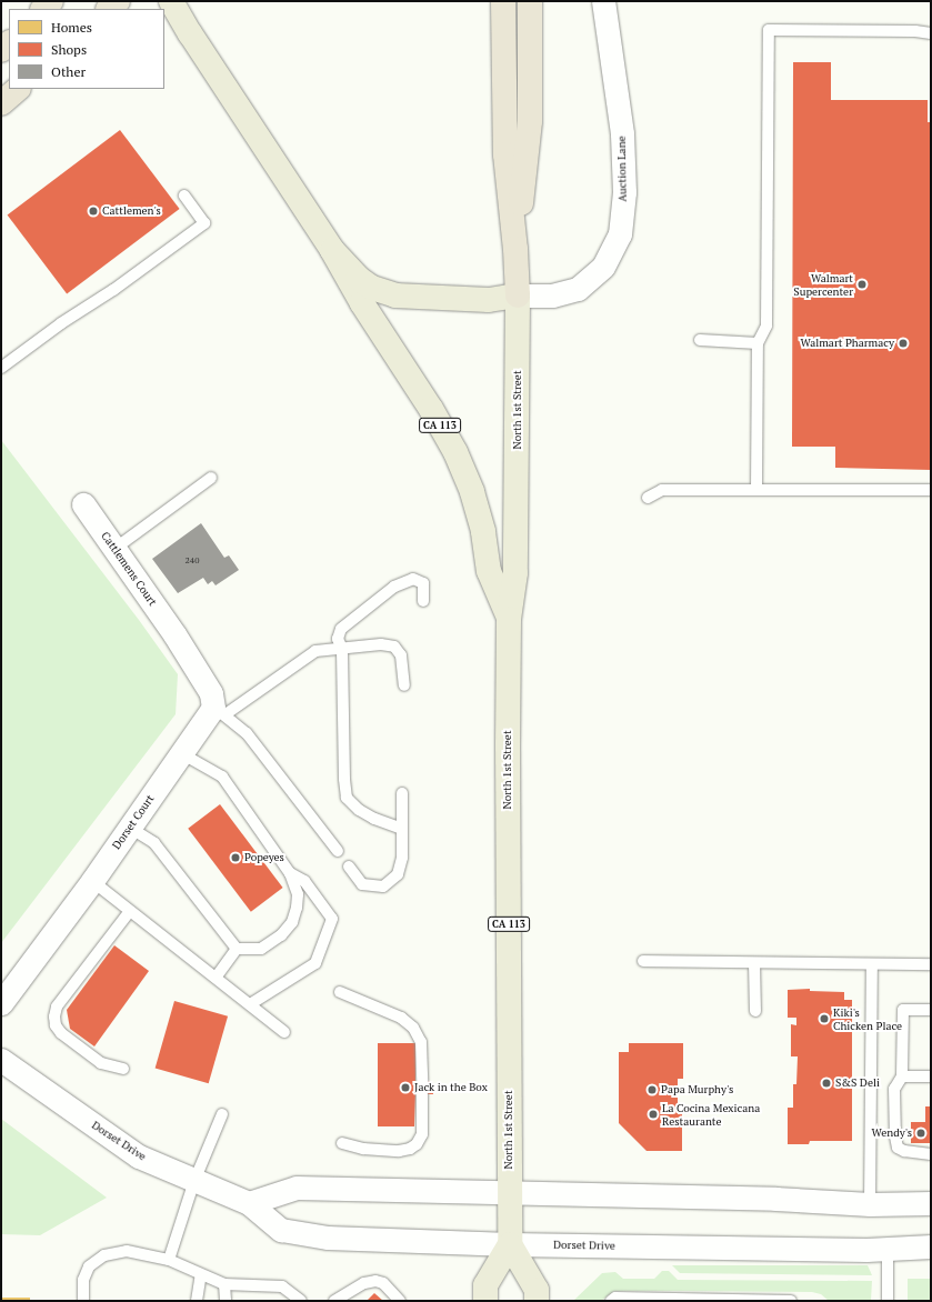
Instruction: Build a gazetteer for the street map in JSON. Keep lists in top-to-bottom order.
{
  "streets": {
    "highway": ["CA 113"],
    "main road": ["North 1st Street"],
    "street": [
      "Auction Lane",
      "Cattlemens Court",
      "Dorset Court",
      "Dorset Drive"
    ]
  },
  "crossings": [
    ["Auction Lane", "North 1st Street"],
    ["Auction Lane", "CA 113"],
    ["North 1st Street", "CA 113"],
    ["North 1st Street", "Dorset Drive"],
    ["Cattlemens Court", "Dorset Court"]
  ],
  "places": [
    "Cattlemen's",
    "Walmart Supercenter",
    "Walmart Pharmacy",
    "Popeyes",
    "Kiki's Chicken Place",
    "S&S Deli",
    "Jack in the Box",
    "Papa Murphy's",
    "La Cocina Mexicana Restaurante",
    "Wendy's"
  ],
  "house_numbers": ["240"],
  "legend": ["Homes", "Shops", "Other"]
}
